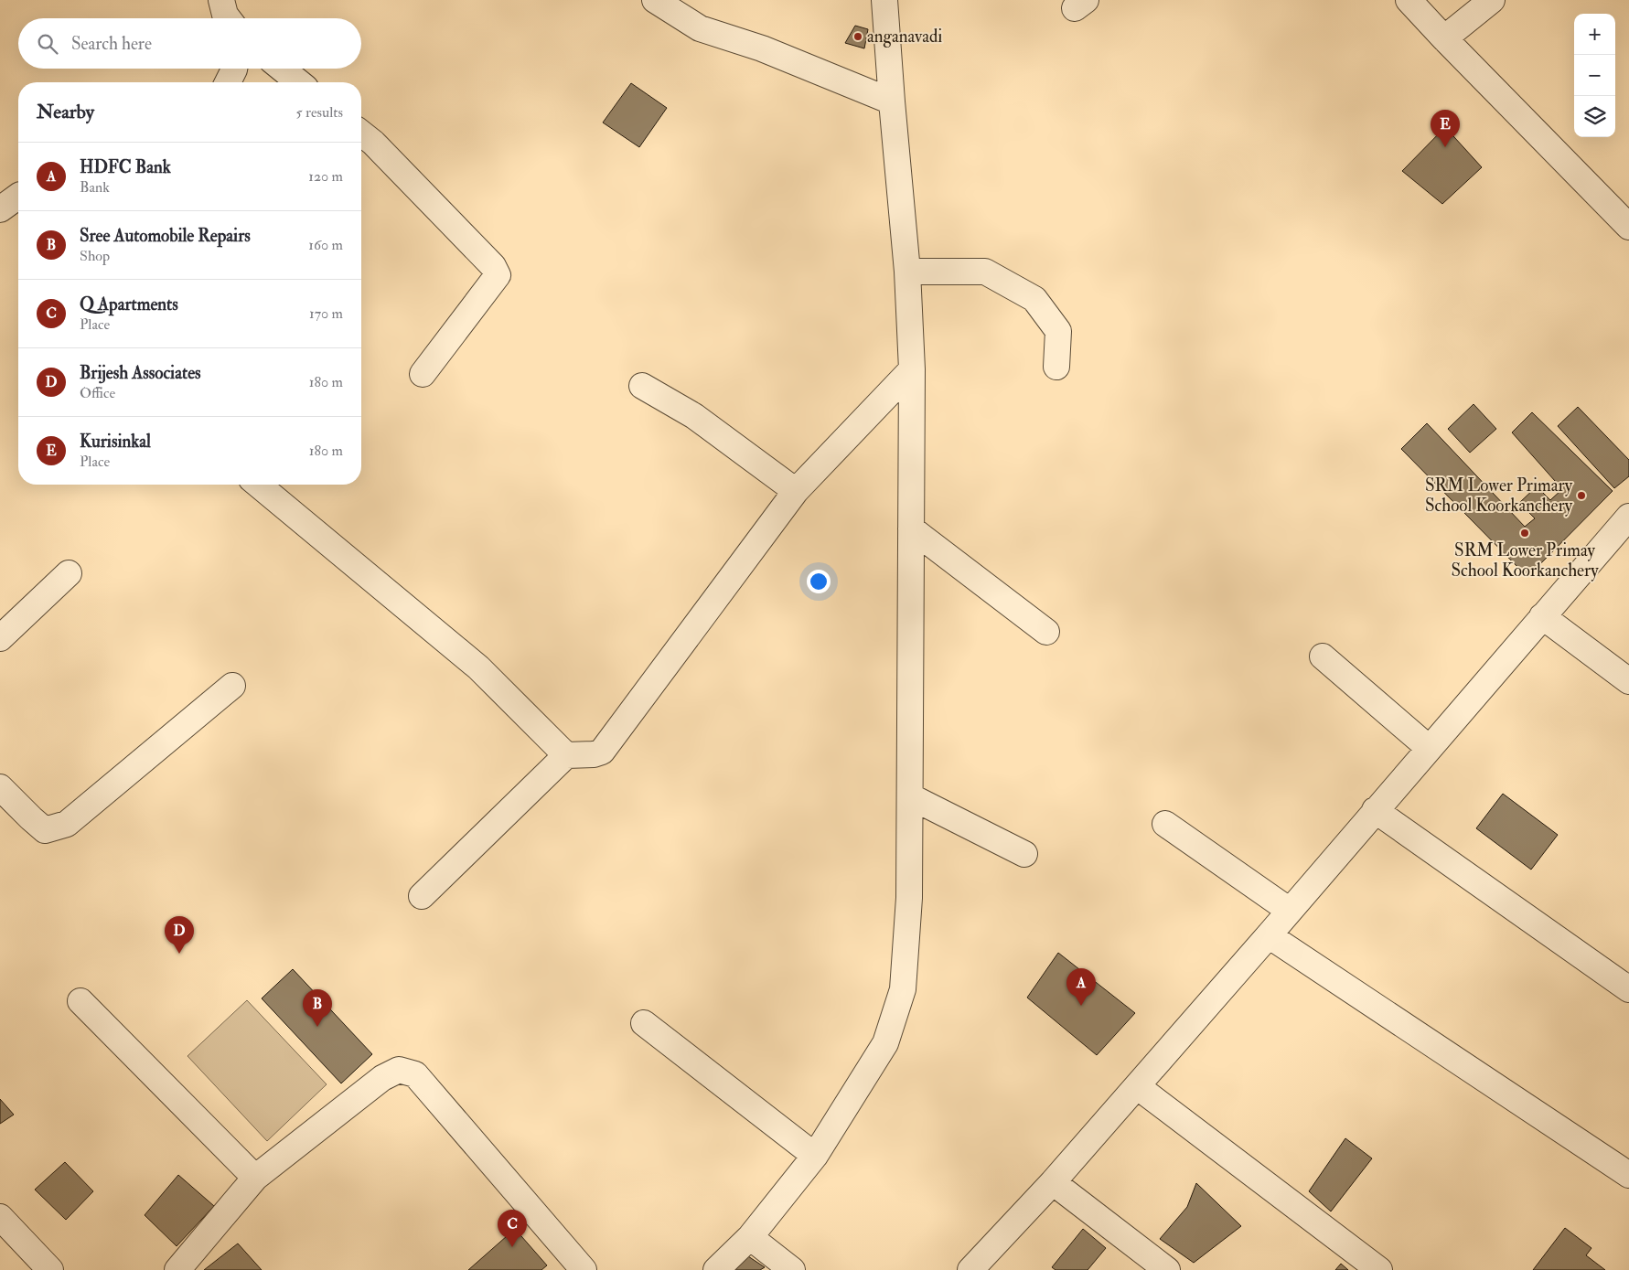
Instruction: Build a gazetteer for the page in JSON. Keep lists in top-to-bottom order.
{
  "places": ["anganavadi", "SRM Lower Primary School Koorkanchery", "SRM Lower Primay School Koorkanchery"],
  "page": {
    "map_buttons": ["+", "−"],
    "search": "Search here",
    "heading": ["Nearby", "5 results"],
    "pins": [
      "E",
      "D",
      "A",
      "B",
      "C"
    ],
    "list": [
      {
        "mark": "A",
        "name": "HDFC Bank",
        "note": "Bank",
        "value": "120 m"
      },
      {
        "mark": "B",
        "name": "Sree Automobile Repairs",
        "note": "Shop",
        "value": "160 m"
      },
      {
        "mark": "C",
        "name": "Q Apartments",
        "note": "Place",
        "value": "170 m"
      },
      {
        "mark": "D",
        "name": "Brijesh Associates",
        "note": "Office",
        "value": "180 m"
      },
      {
        "mark": "E",
        "name": "Kurisinkal",
        "note": "Place",
        "value": "180 m"
      }
    ]
  }
}
